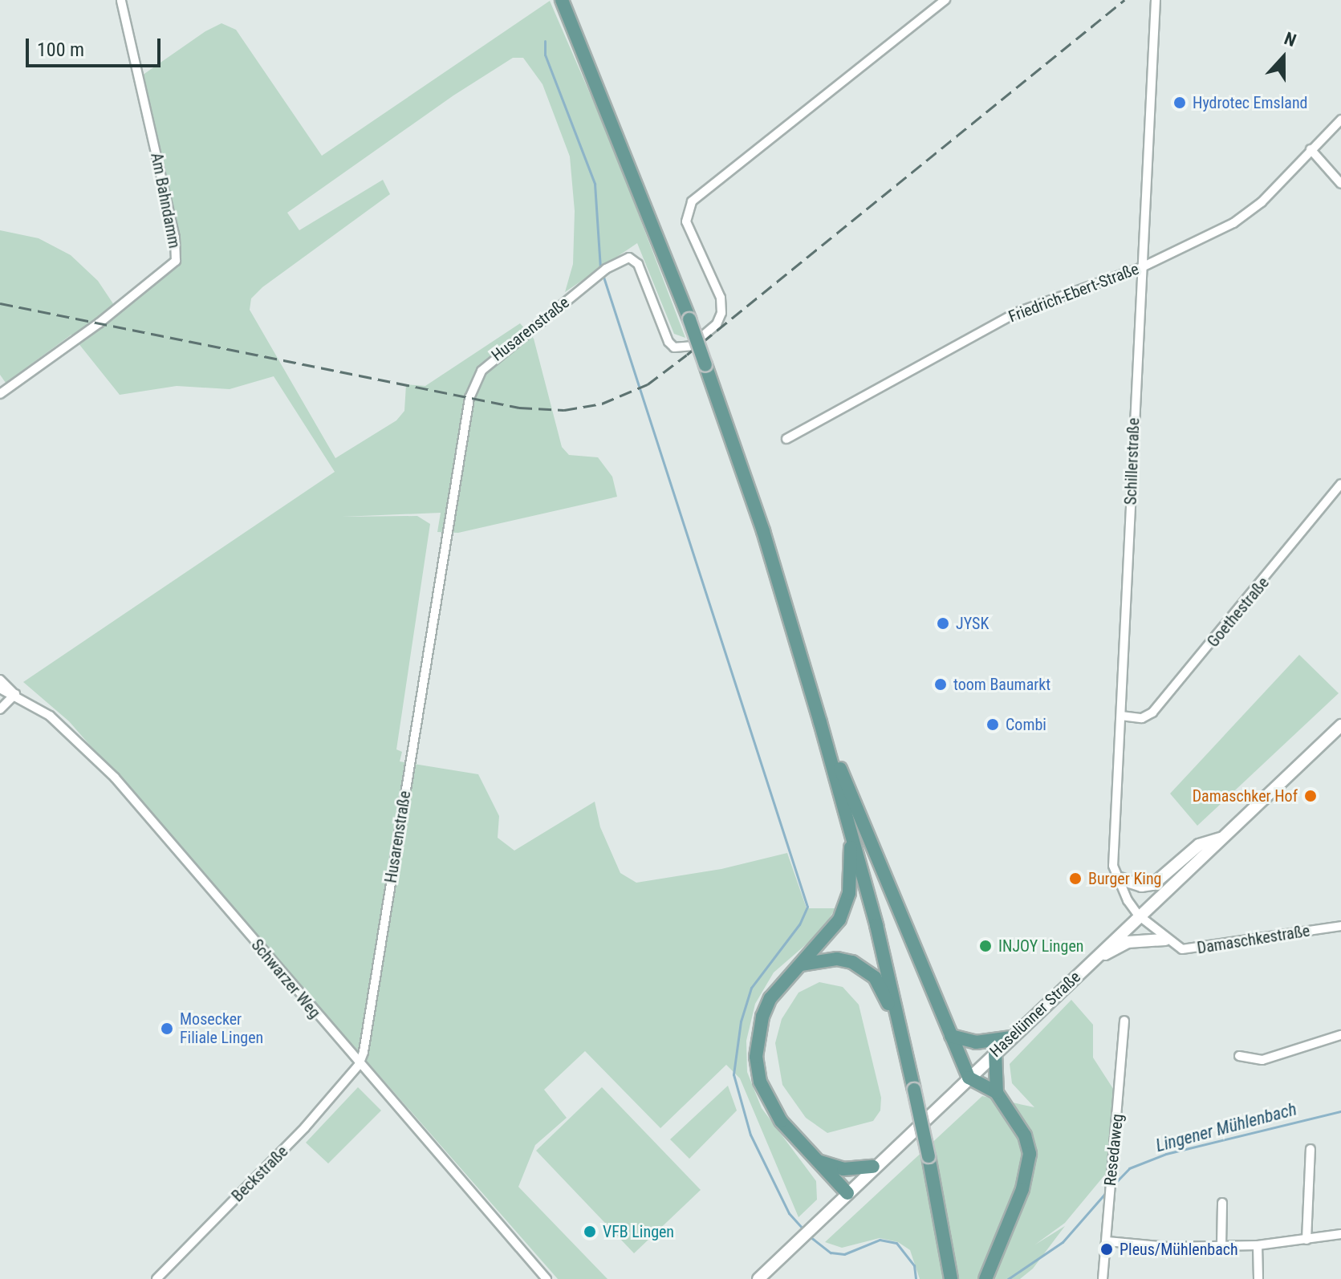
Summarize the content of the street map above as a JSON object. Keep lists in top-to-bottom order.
{
  "streets": {
    "street": [
      "Am Bahndamm",
      "Friedrich-Ebert-Straße",
      "Husarenstraße",
      "Schillerstraße",
      "Goethestraße",
      "Damaschkestraße",
      "Schwarzer Weg",
      "Haselünner Straße",
      "Resedaweg",
      "Beckstraße"
    ]
  },
  "crossings": [
    ["Friedrich-Ebert-Straße", "Schillerstraße"],
    ["Husarenstraße", "Schwarzer Weg"],
    ["Husarenstraße", "Beckstraße"],
    ["Schillerstraße", "Goethestraße"],
    ["Schillerstraße", "Damaschkestraße"],
    ["Schillerstraße", "Haselünner Straße"],
    ["Damaschkestraße", "Haselünner Straße"],
    ["Schwarzer Weg", "Beckstraße"]
  ],
  "water": ["Lingener Mühlenbach"],
  "places": [
    "Hydrotec Emsland",
    "JYSK",
    "toom Baumarkt",
    "Combi",
    "Damaschker Hof",
    "Burger King",
    "INJOY Lingen",
    "Mosecker Filiale Lingen",
    "VFB Lingen",
    "Pleus/Mühlenbach"
  ],
  "scale_bar": "100 m",
  "north": "top"
}
